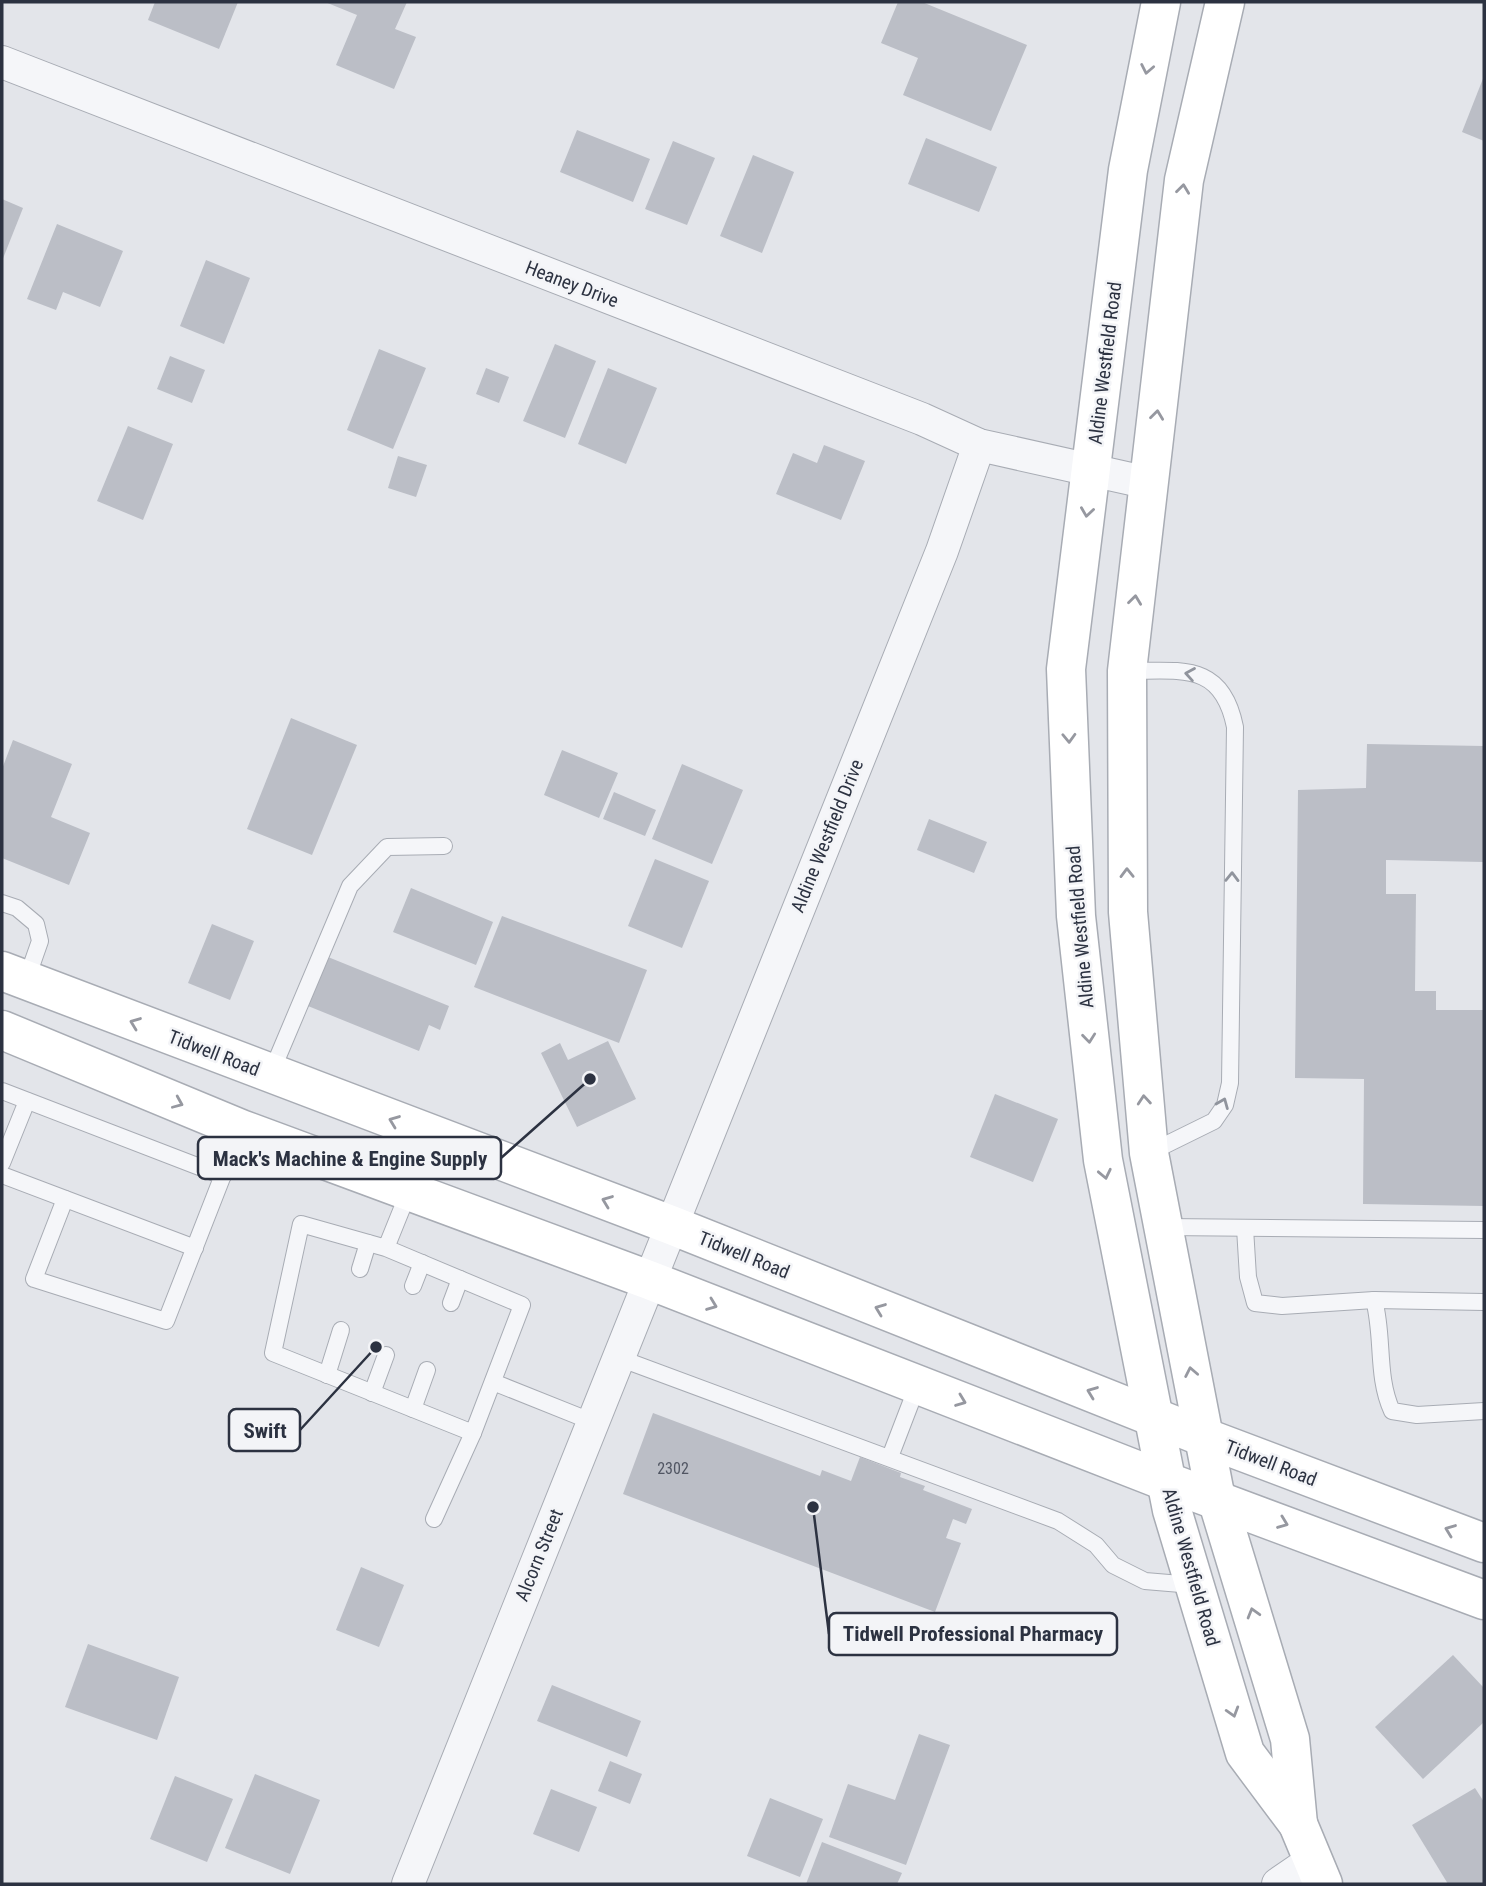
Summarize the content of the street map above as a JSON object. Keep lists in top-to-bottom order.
{
  "streets": {
    "main road": ["Aldine Westfield Road", "Tidwell Road"],
    "street": ["Heaney Drive", "Aldine Westfield Drive", "Alcorn Street"]
  },
  "crossings": [
    ["Heaney Drive", "Aldine Westfield Road"],
    ["Heaney Drive", "Aldine Westfield Drive"],
    ["Aldine Westfield Road", "Tidwell Road"],
    ["Aldine Westfield Drive", "Tidwell Road"],
    ["Aldine Westfield Drive", "Alcorn Street"],
    ["Tidwell Road", "Alcorn Street"]
  ],
  "places": ["Mack's Machine & Engine Supply", "Swift", "Tidwell Professional Pharmacy"],
  "house_numbers": ["2302"]
}
